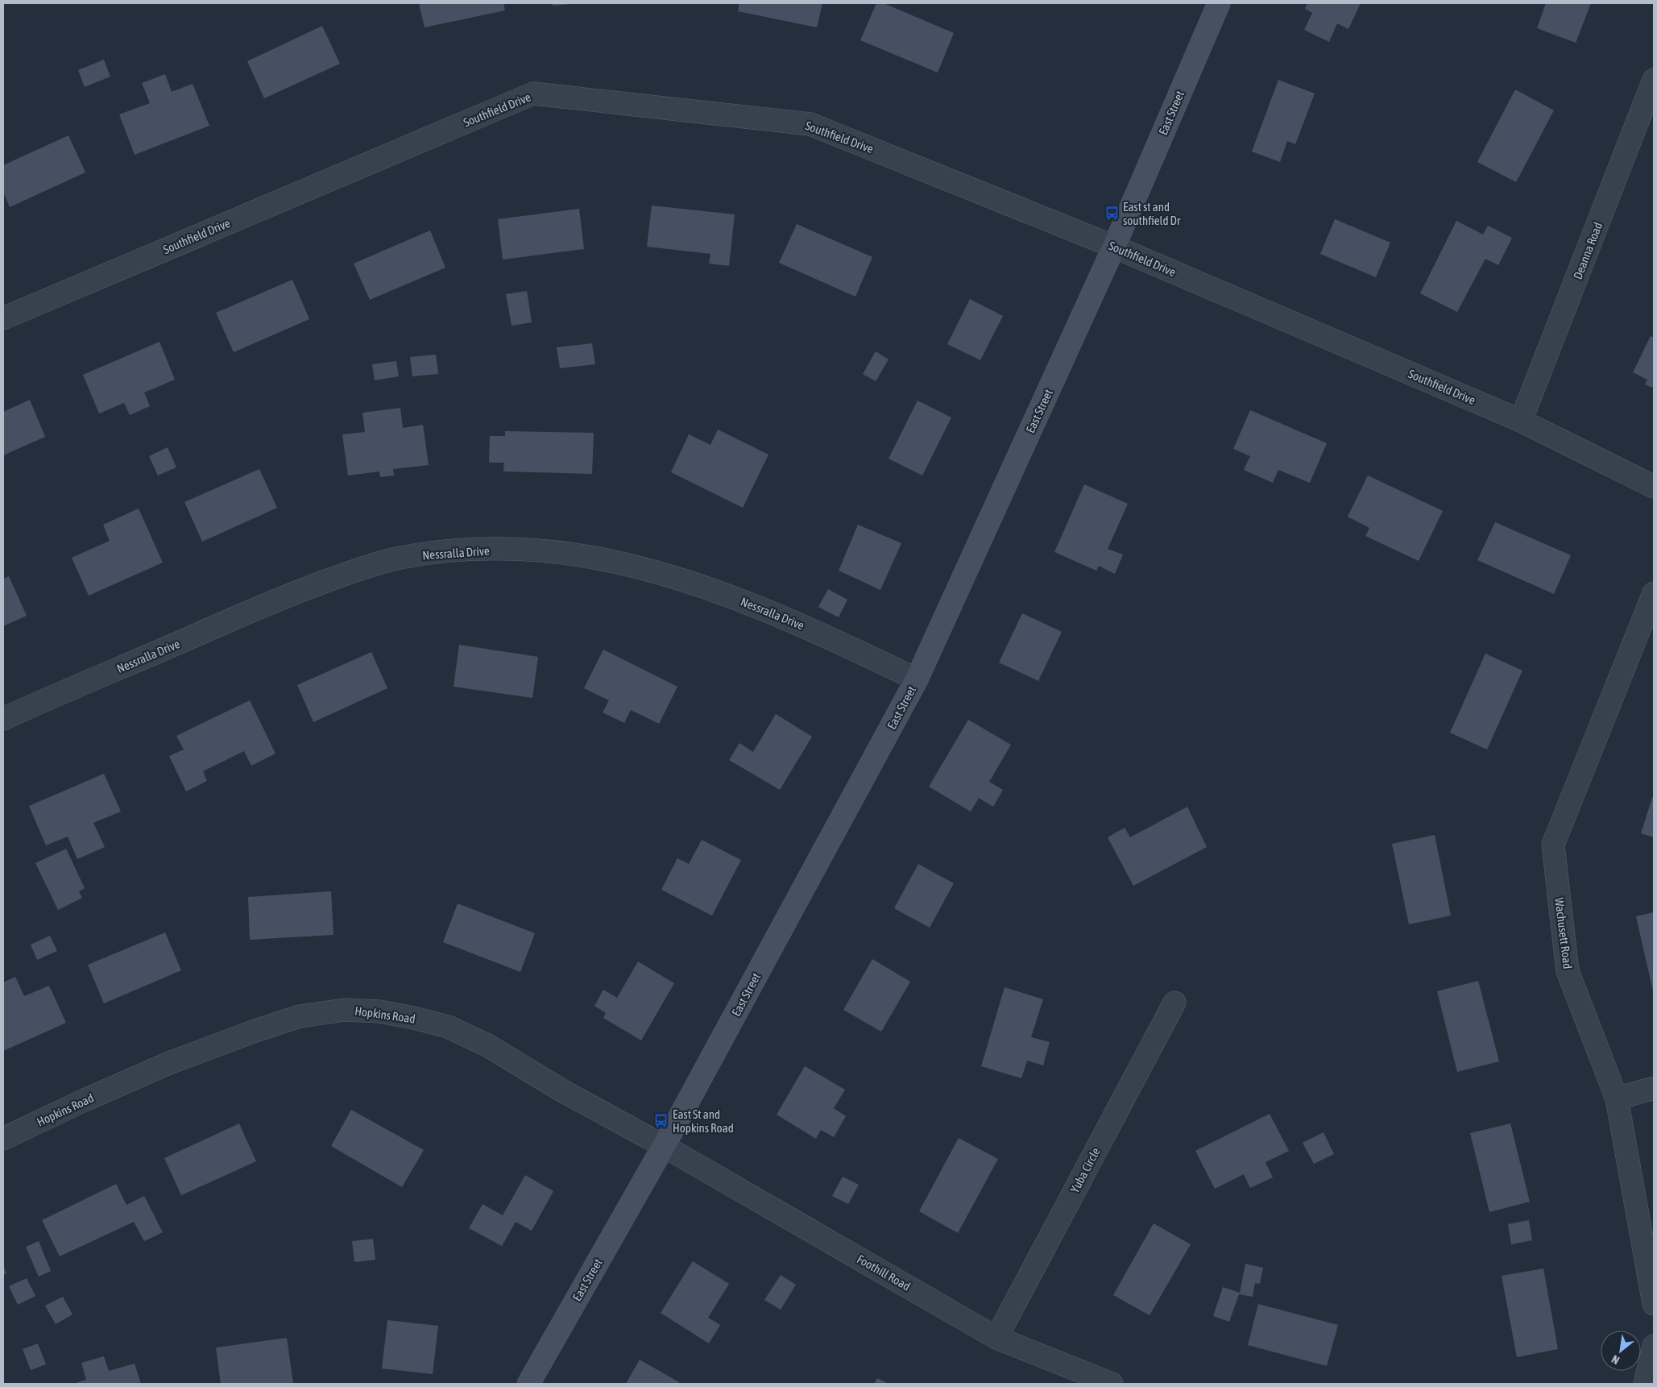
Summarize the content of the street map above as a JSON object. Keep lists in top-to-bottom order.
{
  "streets": {
    "street": [
      "Southfield Drive",
      "East Street",
      "Deanna Road",
      "Nessralla Drive",
      "Wachusett Road",
      "Hopkins Road",
      "Yuba Circle",
      "Foothill Road"
    ]
  },
  "crossings": [
    ["Southfield Drive", "East Street"],
    ["Southfield Drive", "Deanna Road"],
    ["East Street", "Nessralla Drive"],
    ["East Street", "Hopkins Road"],
    ["East Street", "Foothill Road"],
    ["Hopkins Road", "Foothill Road"],
    ["Yuba Circle", "Foothill Road"]
  ],
  "places": {
    "bus stop": ["East st and southfield Dr", "East St and Hopkins Road"]
  },
  "north": "bottom left"
}
